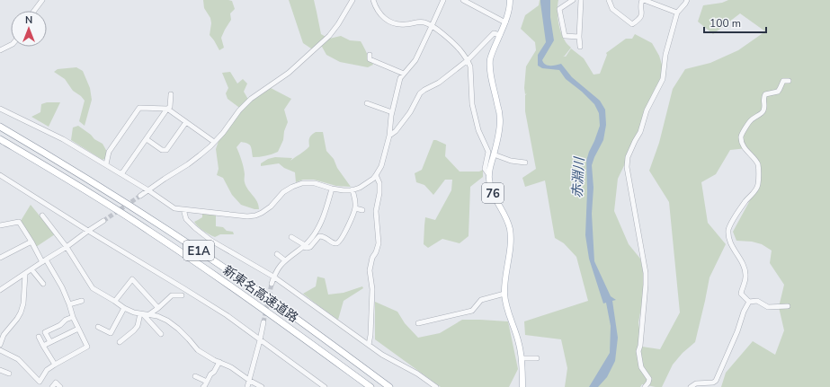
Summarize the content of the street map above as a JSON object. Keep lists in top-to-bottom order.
{
  "streets": {
    "highway": ["E1A", "新東名高速道路"],
    "main road": ["76"]
  },
  "water": ["赤淵川"],
  "scale_bar": "100 m",
  "north": "top"
}
